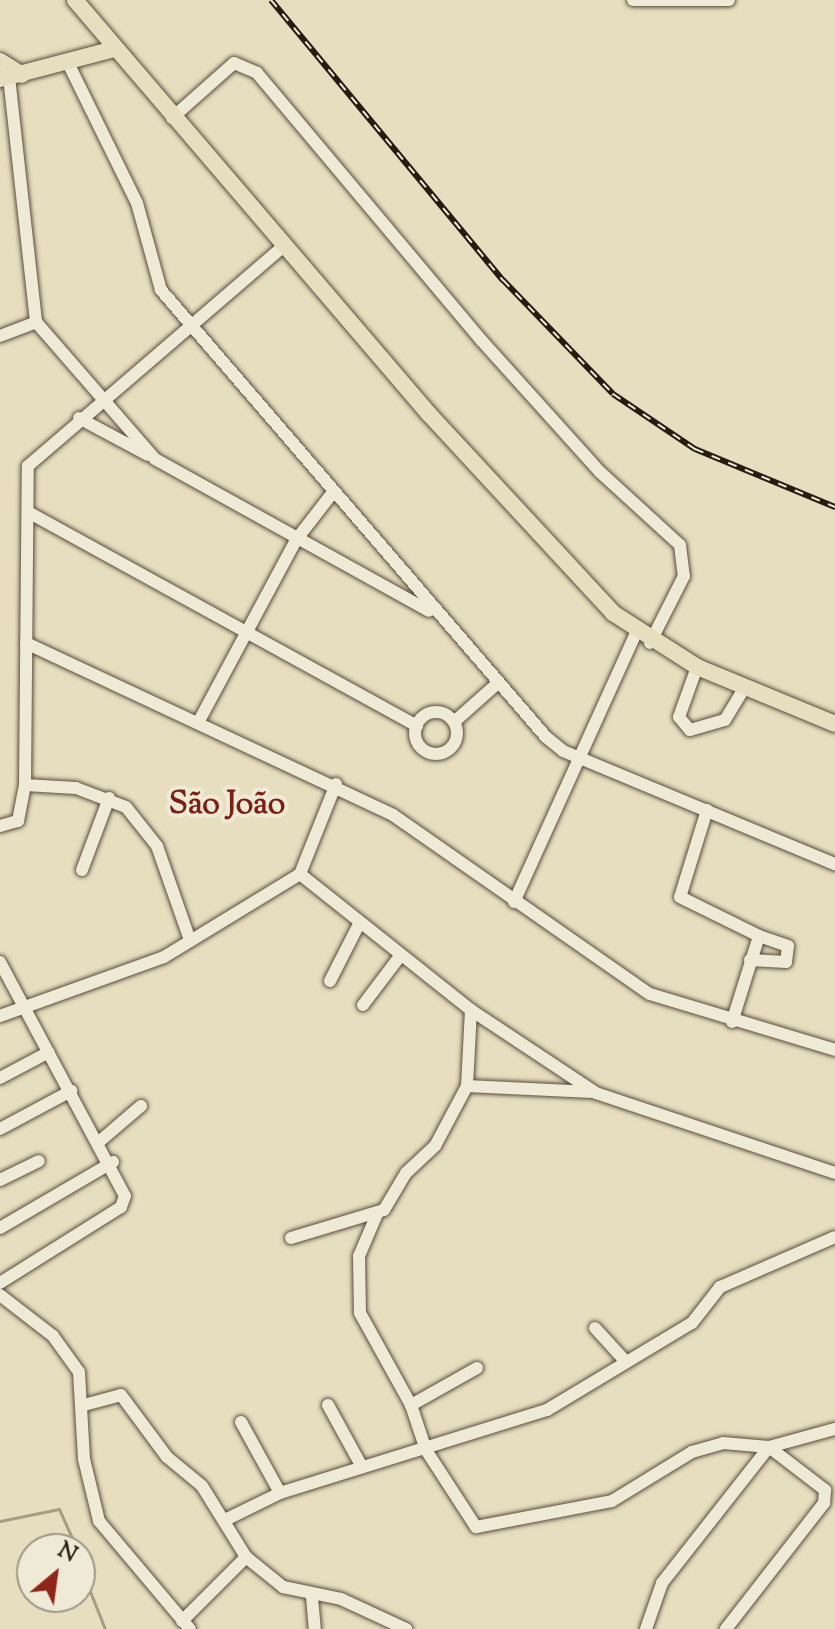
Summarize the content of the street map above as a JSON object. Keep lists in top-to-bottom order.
{
  "districts": ["São João"],
  "north": "top right"
}
